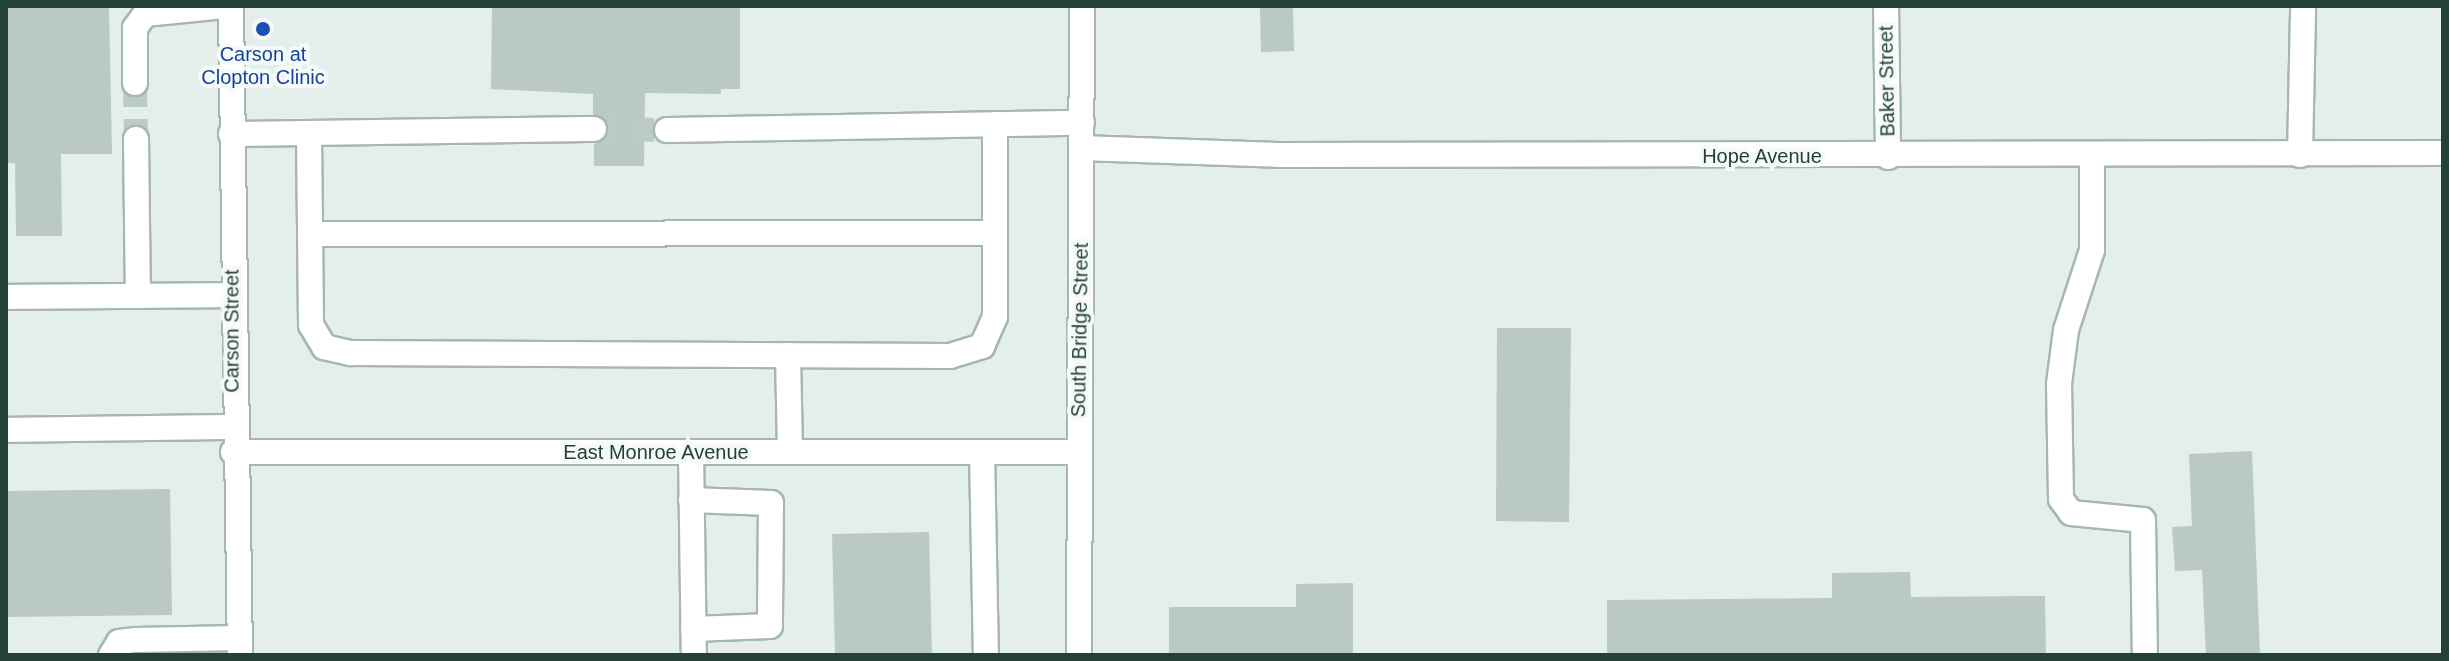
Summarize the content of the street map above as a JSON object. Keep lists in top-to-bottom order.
{
  "streets": {
    "street": [
      "Baker Street",
      "Hope Avenue",
      "South Bridge Street",
      "Carson Street",
      "East Monroe Avenue"
    ]
  },
  "crossings": [
    ["Baker Street", "Hope Avenue"],
    ["Hope Avenue", "South Bridge Street"],
    ["South Bridge Street", "East Monroe Avenue"],
    ["Carson Street", "East Monroe Avenue"]
  ],
  "places": ["Carson at Clopton Clinic"]
}
